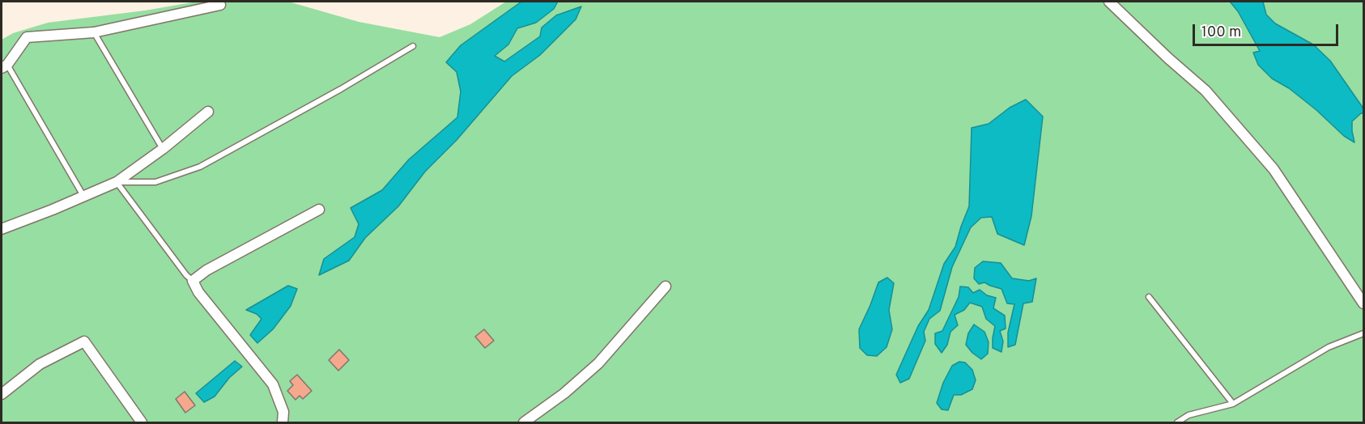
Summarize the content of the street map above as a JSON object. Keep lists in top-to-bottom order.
{
  "scale_bar": "100 m"
}
